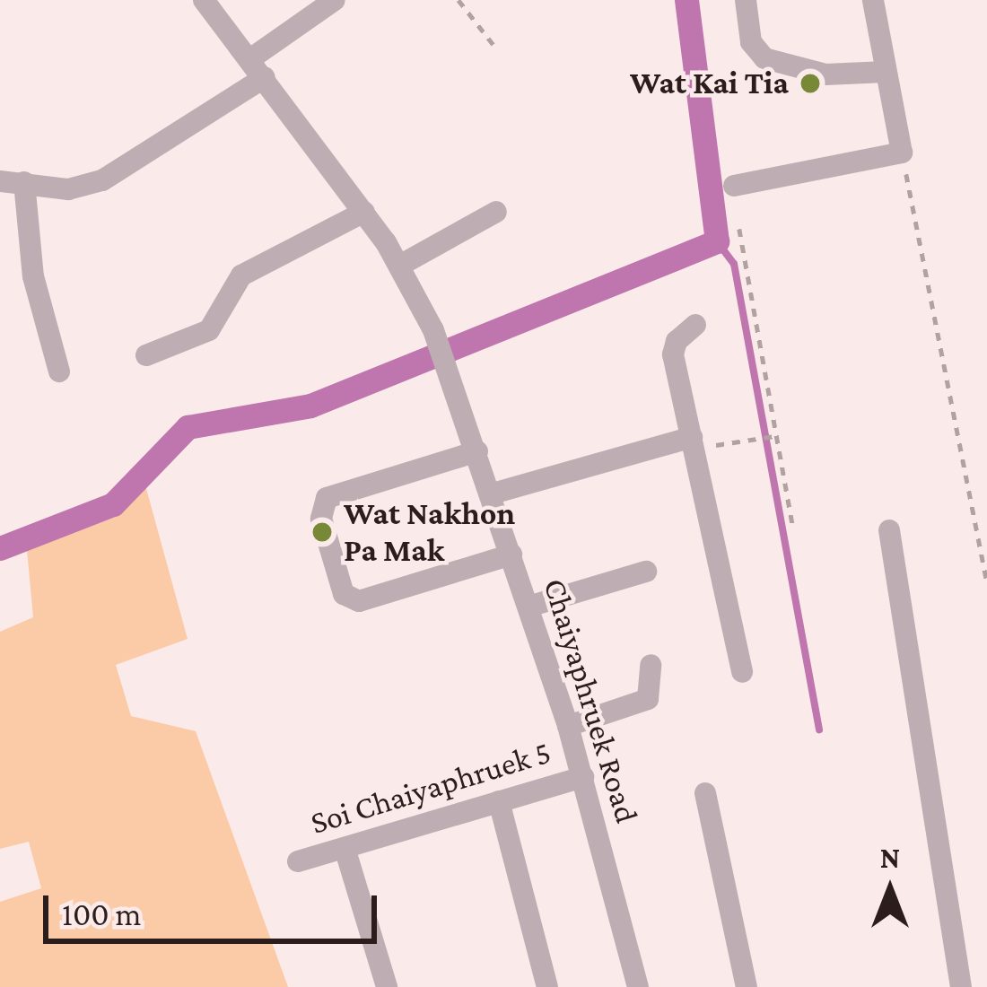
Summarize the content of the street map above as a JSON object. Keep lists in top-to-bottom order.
{
  "streets": {
    "street": ["Chaiyaphruek Road", "Soi Chaiyaphruek 5"]
  },
  "crossings": [
    ["Chaiyaphruek Road", "Soi Chaiyaphruek 5"]
  ],
  "places": ["Wat Kai Tia", "Wat Nakhon Pa Mak"],
  "scale_bar": "100 m",
  "north": "top"
}
